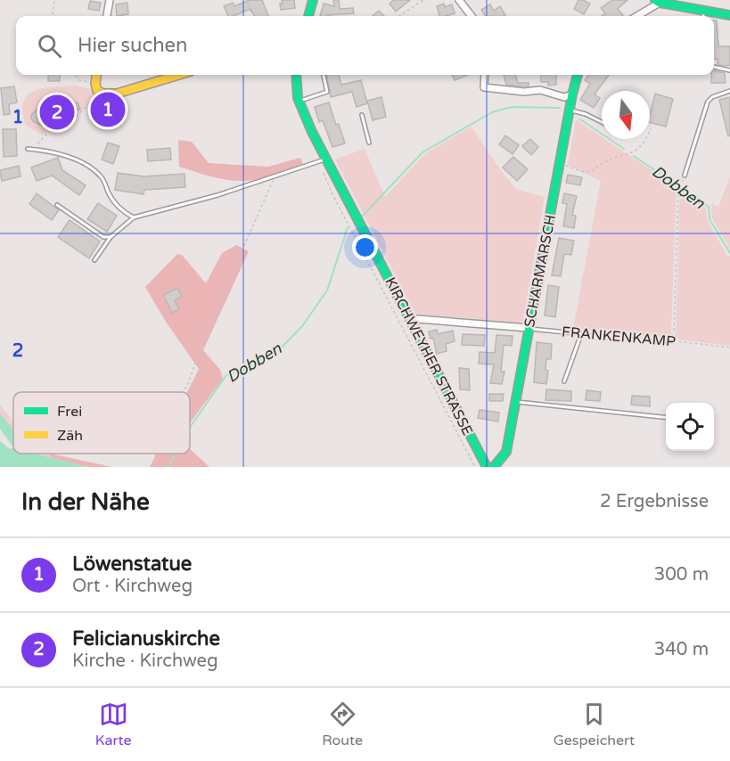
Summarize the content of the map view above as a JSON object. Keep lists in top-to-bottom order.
{
  "streets": {
    "street": ["SCHARMARSCH", "FRANKENKAMP", "KIRCHWEYHER STRASSE"]
  },
  "crossings": [
    ["SCHARMARSCH", "FRANKENKAMP"],
    ["FRANKENKAMP", "KIRCHWEYHER STRASSE"]
  ],
  "water": ["Dobben"],
  "legend": ["Frei", "Zäh"],
  "north": "bottom",
  "page": {
    "search": "Hier suchen",
    "pins": ["1", "2"],
    "heading": ["In der Nähe", "2 Ergebnisse"],
    "list": [
      {
        "mark": "1",
        "name": "Löwenstatue",
        "note": "Ort · Kirchweg",
        "value": "300 m"
      },
      {
        "mark": "2",
        "name": "Felicianuskirche",
        "note": "Kirche · Kirchweg",
        "value": "340 m"
      }
    ],
    "nav": ["Karte", "Route", "Gespeichert"]
  },
  "grid": {
    "rows": ["1", "2"]
  }
}
